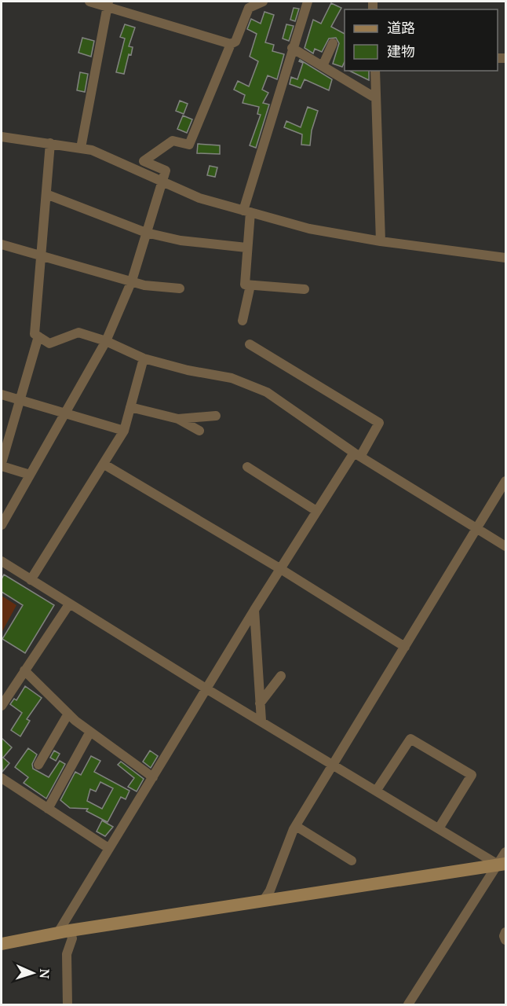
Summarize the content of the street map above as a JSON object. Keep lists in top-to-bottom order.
{
  "legend": ["道路", "建物"],
  "north": "right"
}
